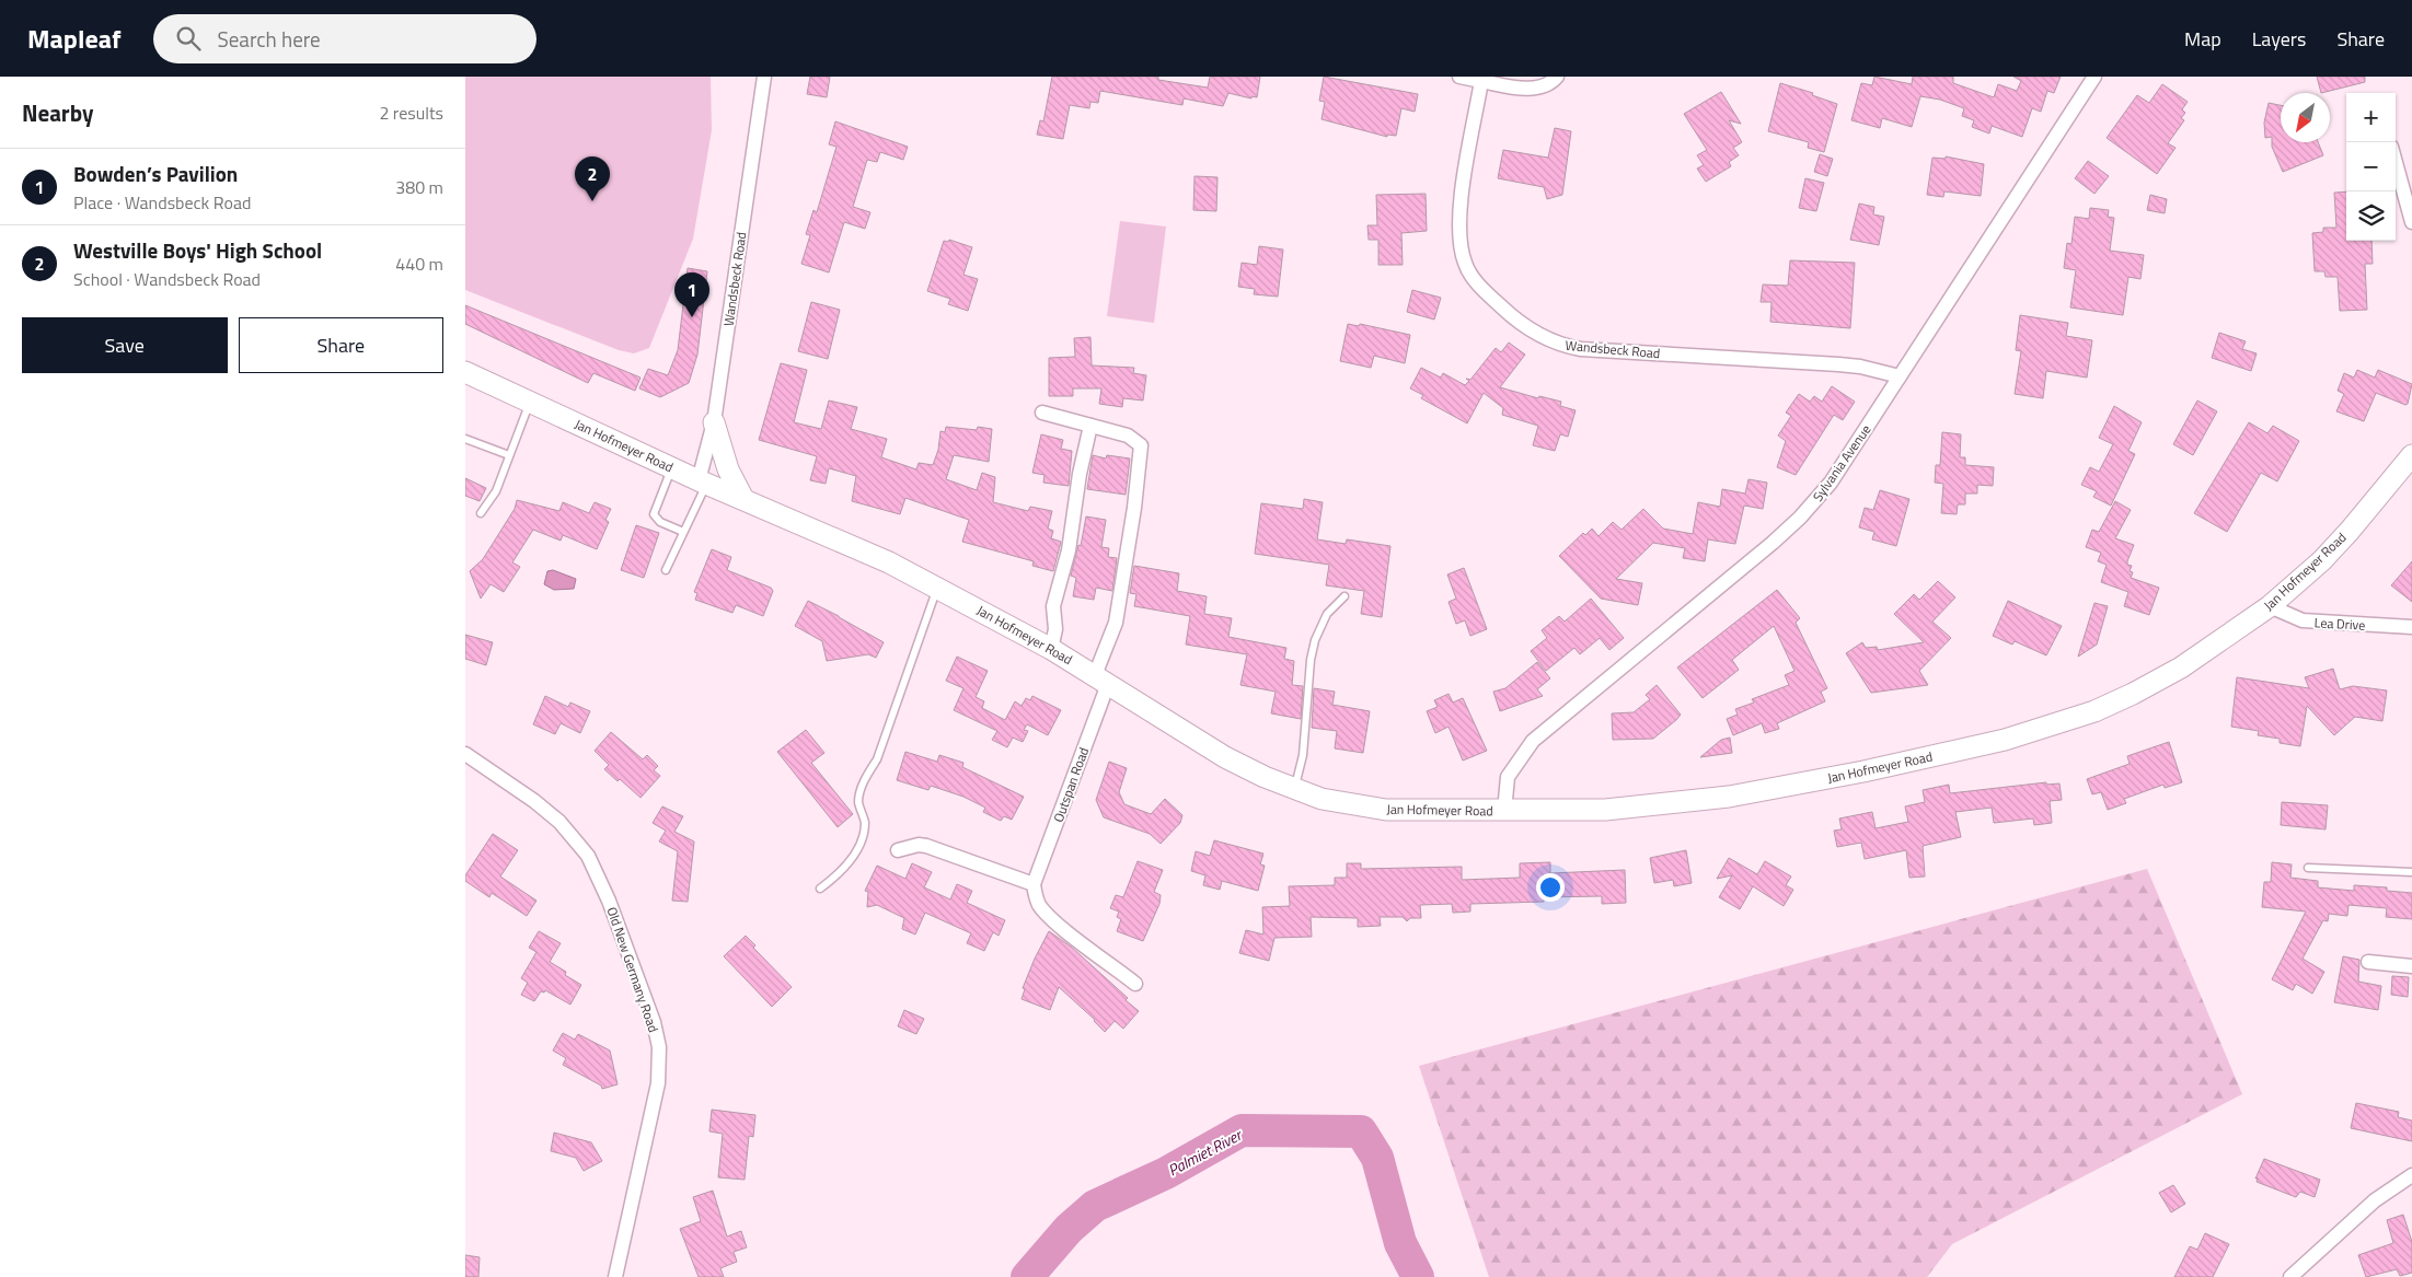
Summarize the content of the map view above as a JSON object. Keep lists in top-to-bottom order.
{
  "streets": {
    "street": [
      "Wandsbeck Road",
      "Jan Hofmeyer Road",
      "Sylvania Avenue",
      "Lea Drive",
      "Outspan Road",
      "Old New Germany Road"
    ]
  },
  "crossings": [
    ["Wandsbeck Road", "Jan Hofmeyer Road"],
    ["Wandsbeck Road", "Sylvania Avenue"],
    ["Jan Hofmeyer Road", "Sylvania Avenue"],
    ["Jan Hofmeyer Road", "Lea Drive"],
    ["Jan Hofmeyer Road", "Outspan Road"]
  ],
  "water": ["Palmiet River"],
  "north": "bottom left",
  "page": {
    "header": "Mapleaf",
    "search": "Search here",
    "nav": ["Map", "Layers", "Share"],
    "heading": ["Nearby", "2 results"],
    "map_buttons": ["+", "−"],
    "list": [
      {
        "mark": "1",
        "name": "Bowden’s Pavilion",
        "note": "Place · Wandsbeck Road",
        "value": "380 m"
      },
      {
        "mark": "2",
        "name": "Westville Boys' High School",
        "note": "School · Wandsbeck Road",
        "value": "440 m"
      }
    ],
    "pins": ["2", "1"],
    "buttons": ["Save", "Share"]
  }
}
